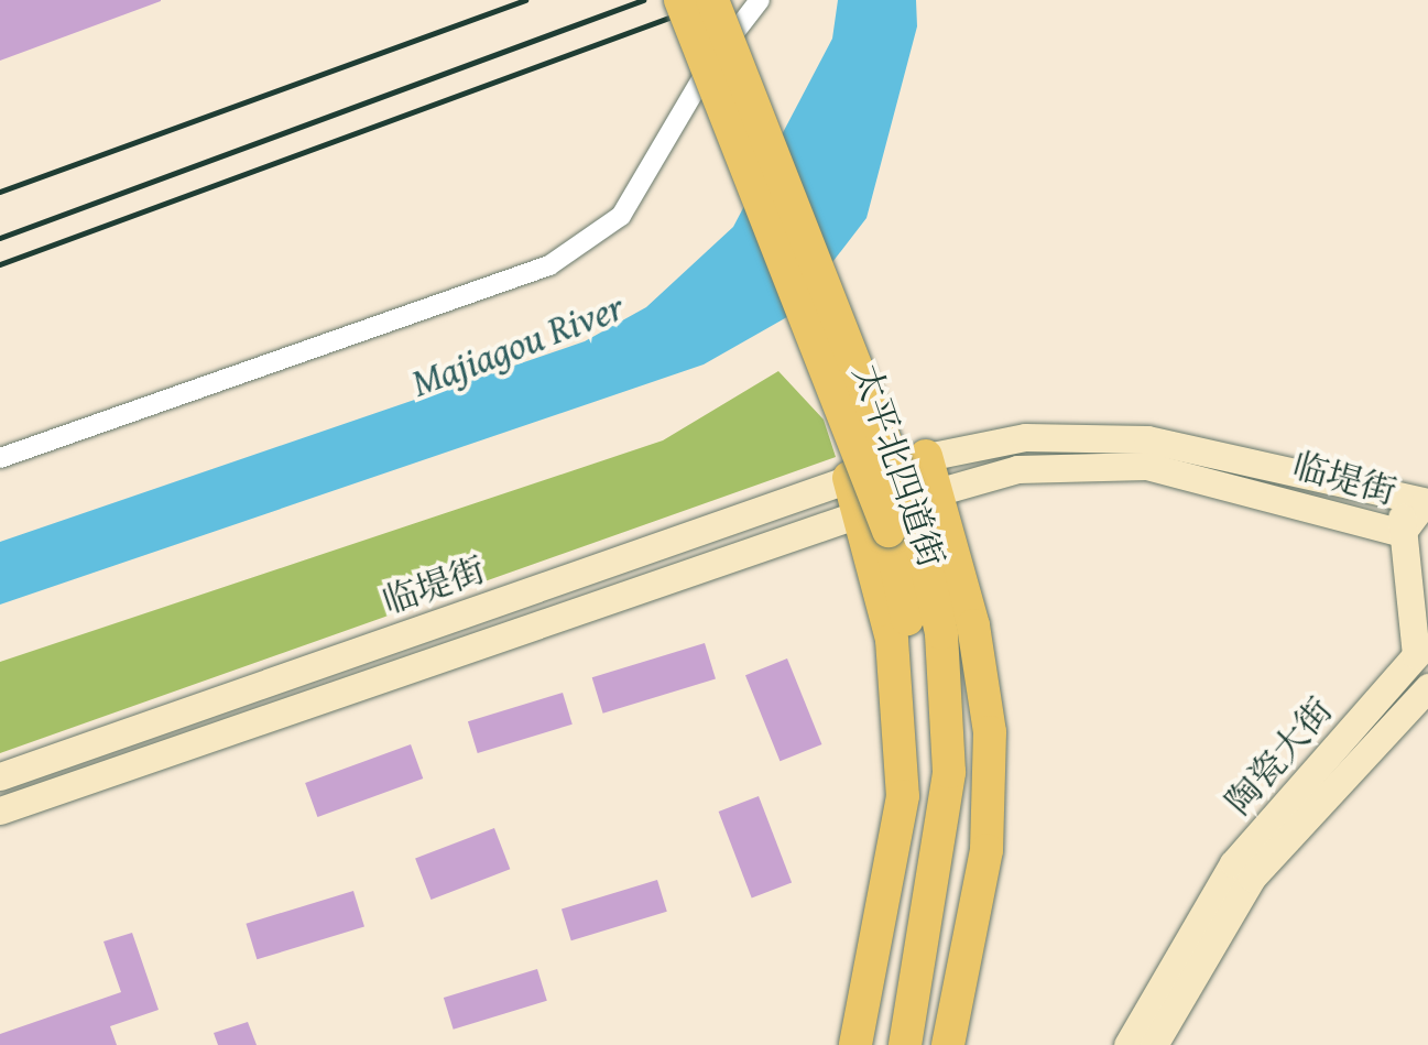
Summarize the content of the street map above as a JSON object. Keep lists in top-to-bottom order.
{
  "streets": {
    "main road": ["太平北四道街"],
    "street": ["临堤街", "陶瓷大街"]
  },
  "crossings": [
    ["太平北四道街", "临堤街"],
    ["临堤街", "陶瓷大街"]
  ],
  "water": ["Majiagou River"]
}
